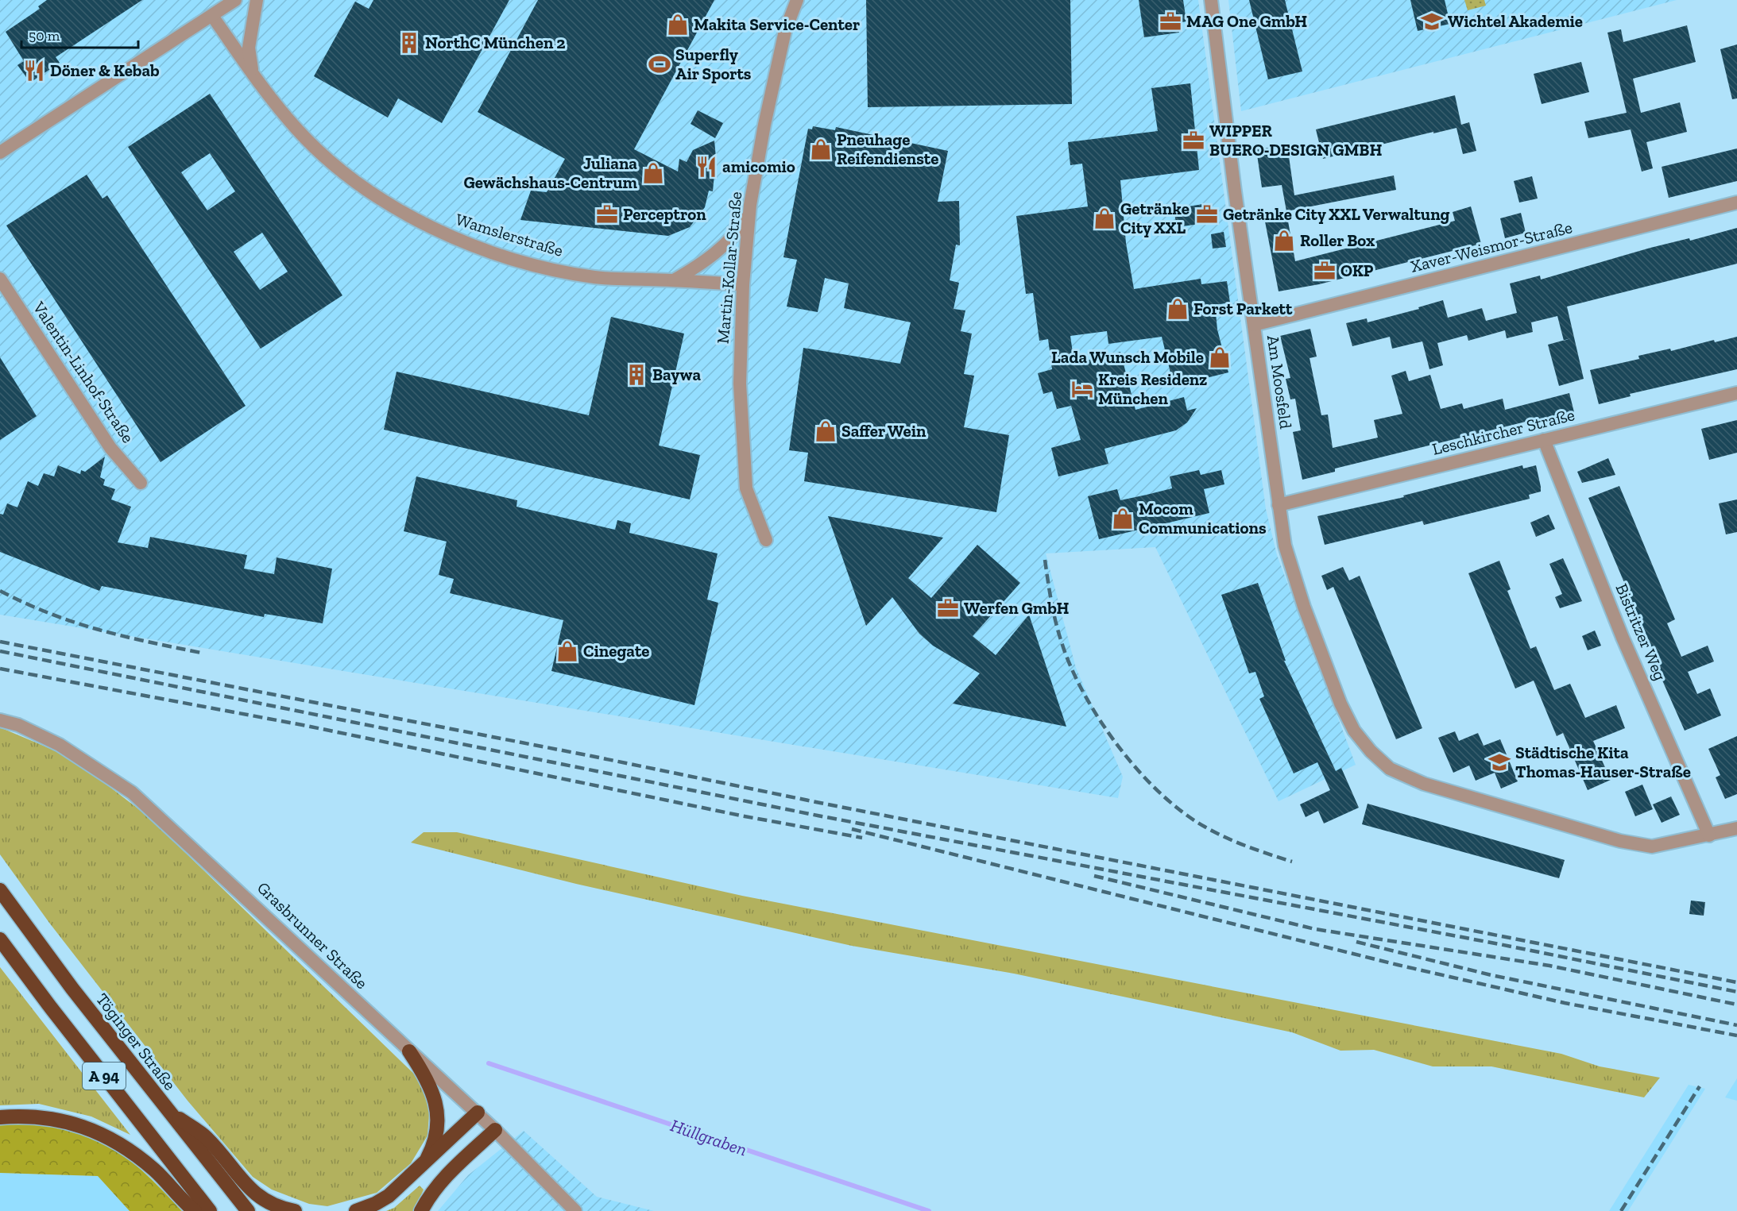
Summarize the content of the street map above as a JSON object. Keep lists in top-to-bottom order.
{
  "streets": {
    "highway": ["Töginger Straße", "A 94"],
    "street": [
      "Wamslerstraße",
      "Xaver-Weismor-Straße",
      "Martin-Kollar-Straße",
      "Valentin-Linhof-Straße",
      "Am Moosfeld",
      "Leschkircher Straße",
      "Bistritzer Weg",
      "Grasbrunner Straße"
    ]
  },
  "crossings": [
    ["Wamslerstraße", "Martin-Kollar-Straße"],
    ["Xaver-Weismor-Straße", "Am Moosfeld"],
    ["Am Moosfeld", "Leschkircher Straße"],
    ["Am Moosfeld", "Bistritzer Weg"],
    ["Leschkircher Straße", "Bistritzer Weg"]
  ],
  "water": ["Hüllgraben"],
  "places": {
    "office": [
      "MAG One GmbH",
      "WIPPER BUERO-DESIGN GMBH",
      "Perceptron",
      "Getränke City XXL Verwaltung",
      "OKP",
      "Werfen GmbH"
    ],
    "school or university": ["Wichtel Akademie", "Städtische Kita Thomas-Hauser-Straße"],
    "shop": [
      "Makita Service-Center",
      "Pneuhage Reifendienste",
      "Juliana Gewächshaus-Centrum",
      "Getränke City XXL",
      "Roller Box",
      "Forst Parkett",
      "Lada Wunsch Mobile",
      "Saffer Wein",
      "Mocom Communications",
      "Cinegate"
    ],
    "building": ["NorthC München 2", "Baywa"],
    "sports": ["Superfly Air Sports"],
    "restaurant": ["Döner & Kebab", "amicomio"],
    "hotel": ["Kreis Residenz München"]
  },
  "scale_bar": "50 m"
}
